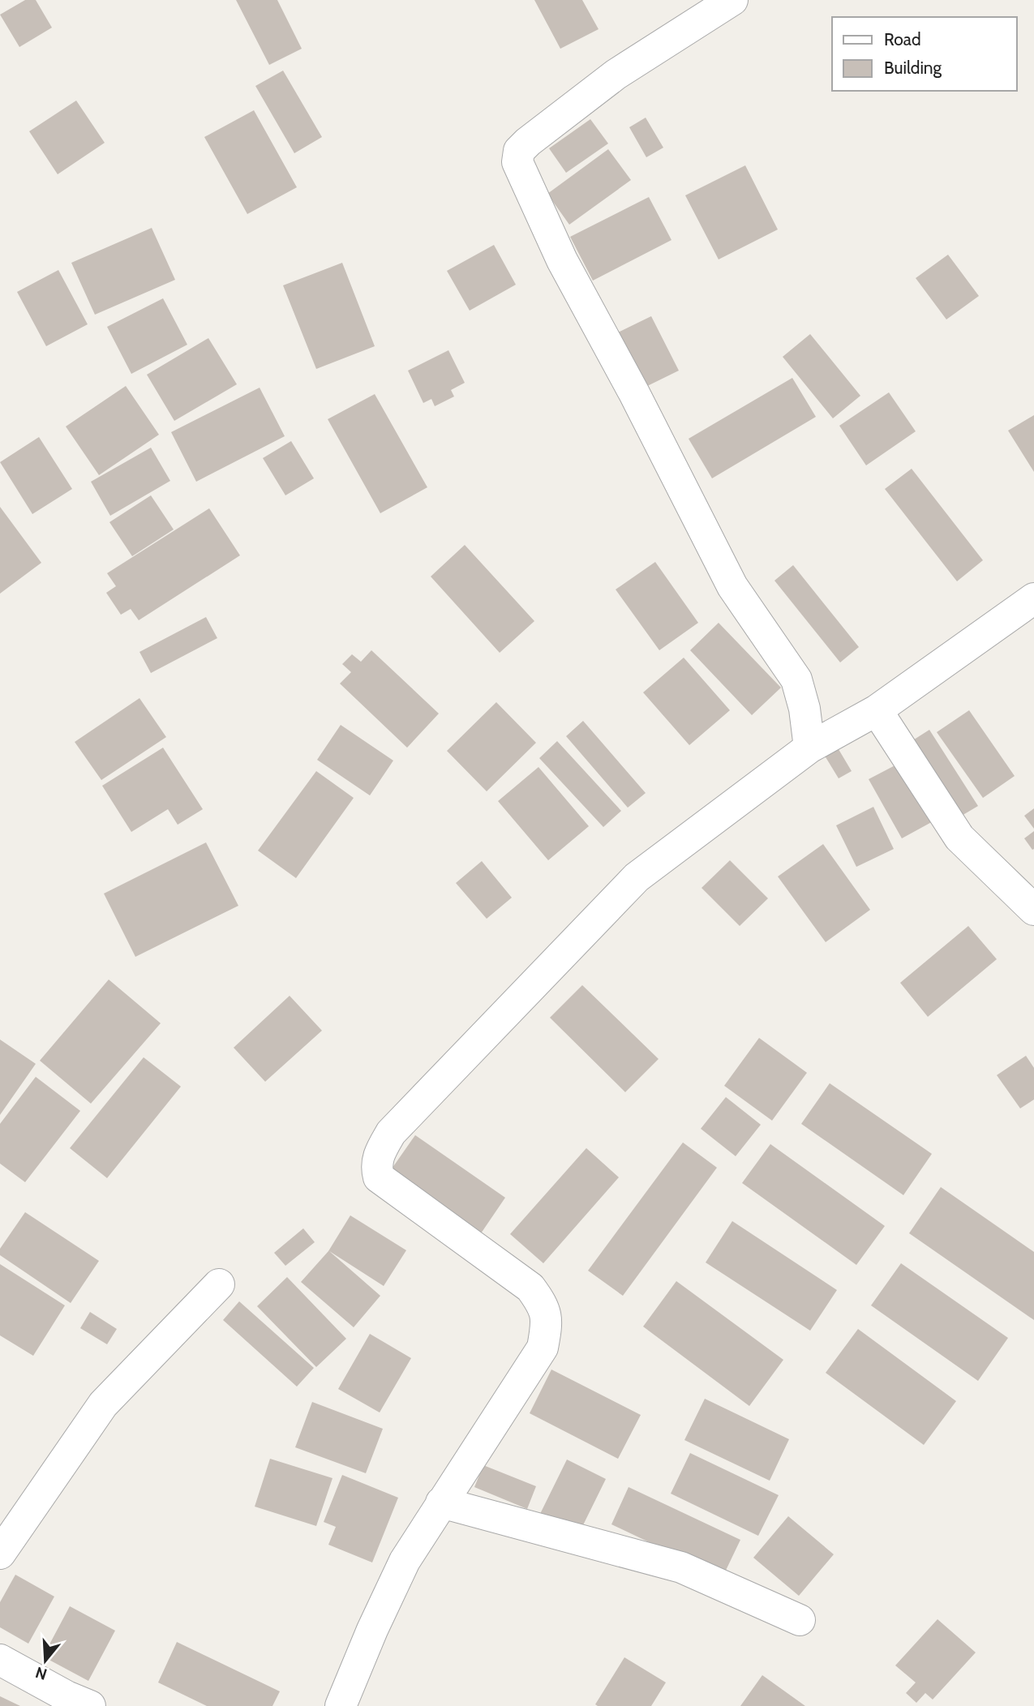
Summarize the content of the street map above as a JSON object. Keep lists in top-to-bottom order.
{
  "legend": ["Road", "Building"],
  "north": "bottom"
}
